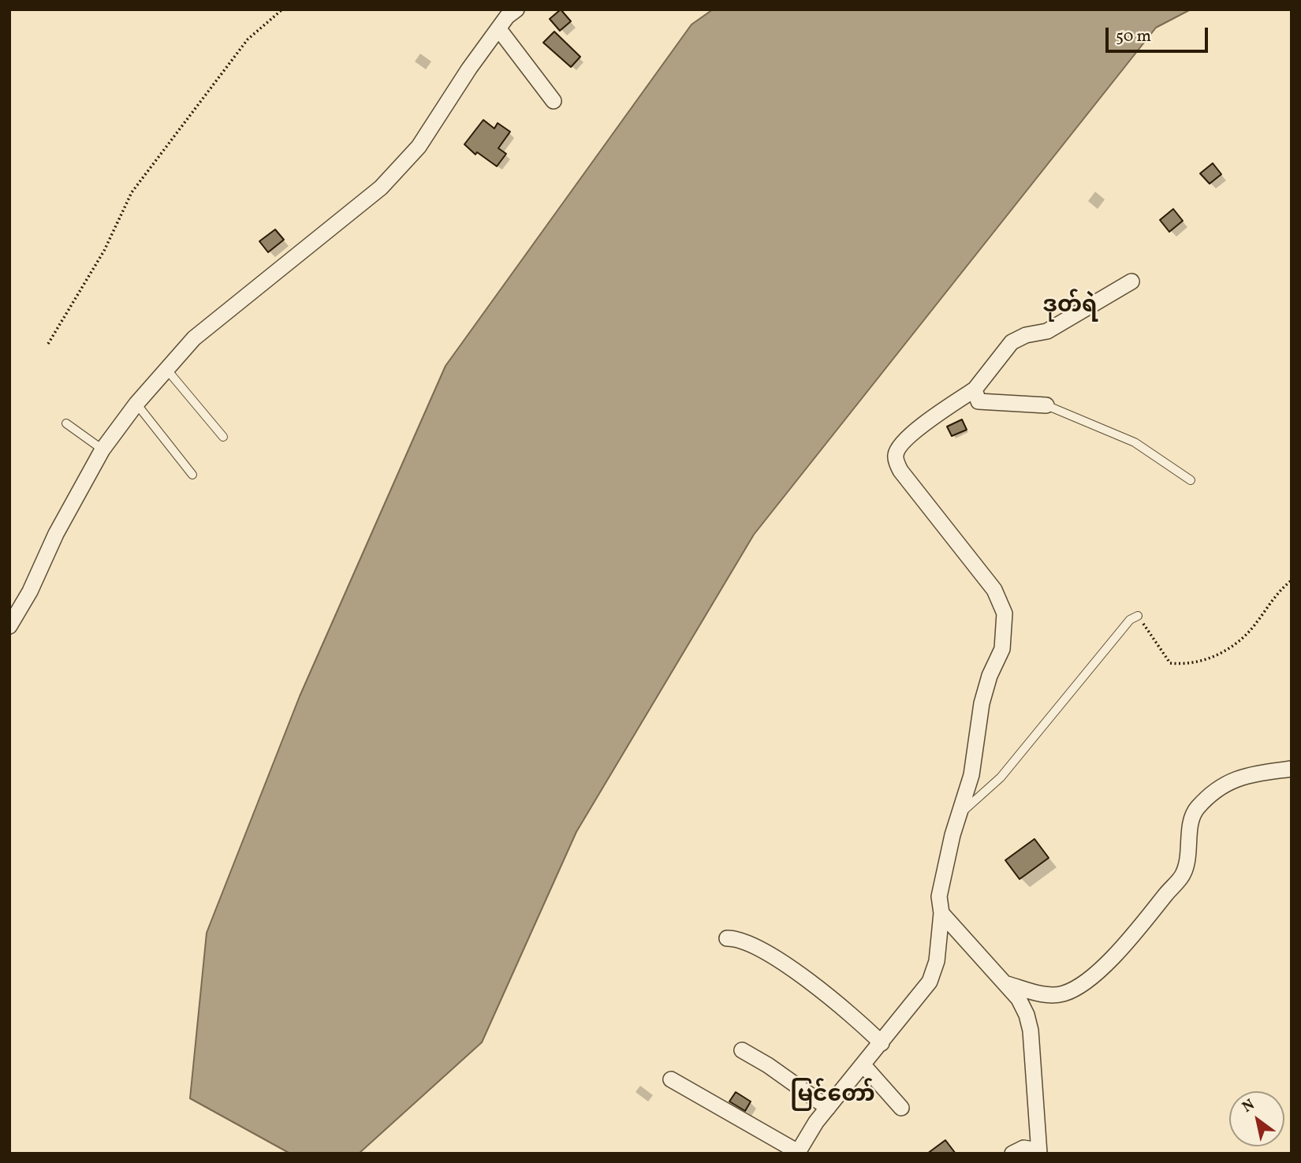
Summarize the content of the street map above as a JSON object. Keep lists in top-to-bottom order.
{
  "districts": ["ဒုတ်ရဲ", "မြင်တော်"],
  "scale_bar": "50 m",
  "north": "top left"
}
